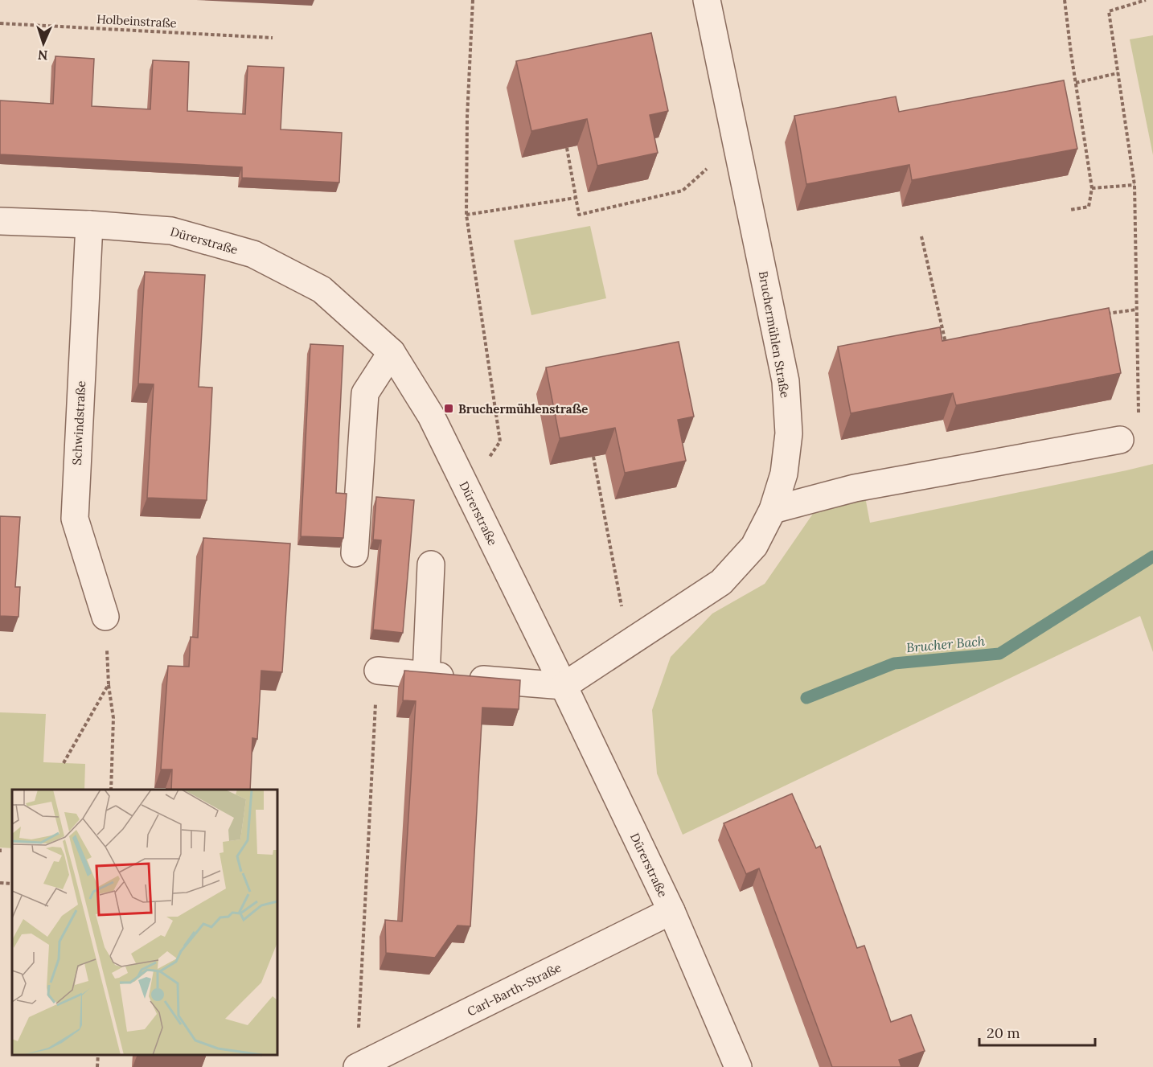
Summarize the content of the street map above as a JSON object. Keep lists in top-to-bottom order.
{
  "streets": {
    "street": [
      "Dürerstraße",
      "Bruchermühlen Straße",
      "Schwindstraße",
      "Carl-Barth-Straße"
    ],
    "path": ["Holbeinstraße"]
  },
  "crossings": [
    ["Dürerstraße", "Bruchermühlen Straße"],
    ["Dürerstraße", "Schwindstraße"],
    ["Dürerstraße", "Carl-Barth-Straße"]
  ],
  "water": ["Brucher Bach"],
  "places": {
    "transit": ["Bruchermühlenstraße"]
  },
  "scale_bar": "20 m",
  "north": "bottom"
}
